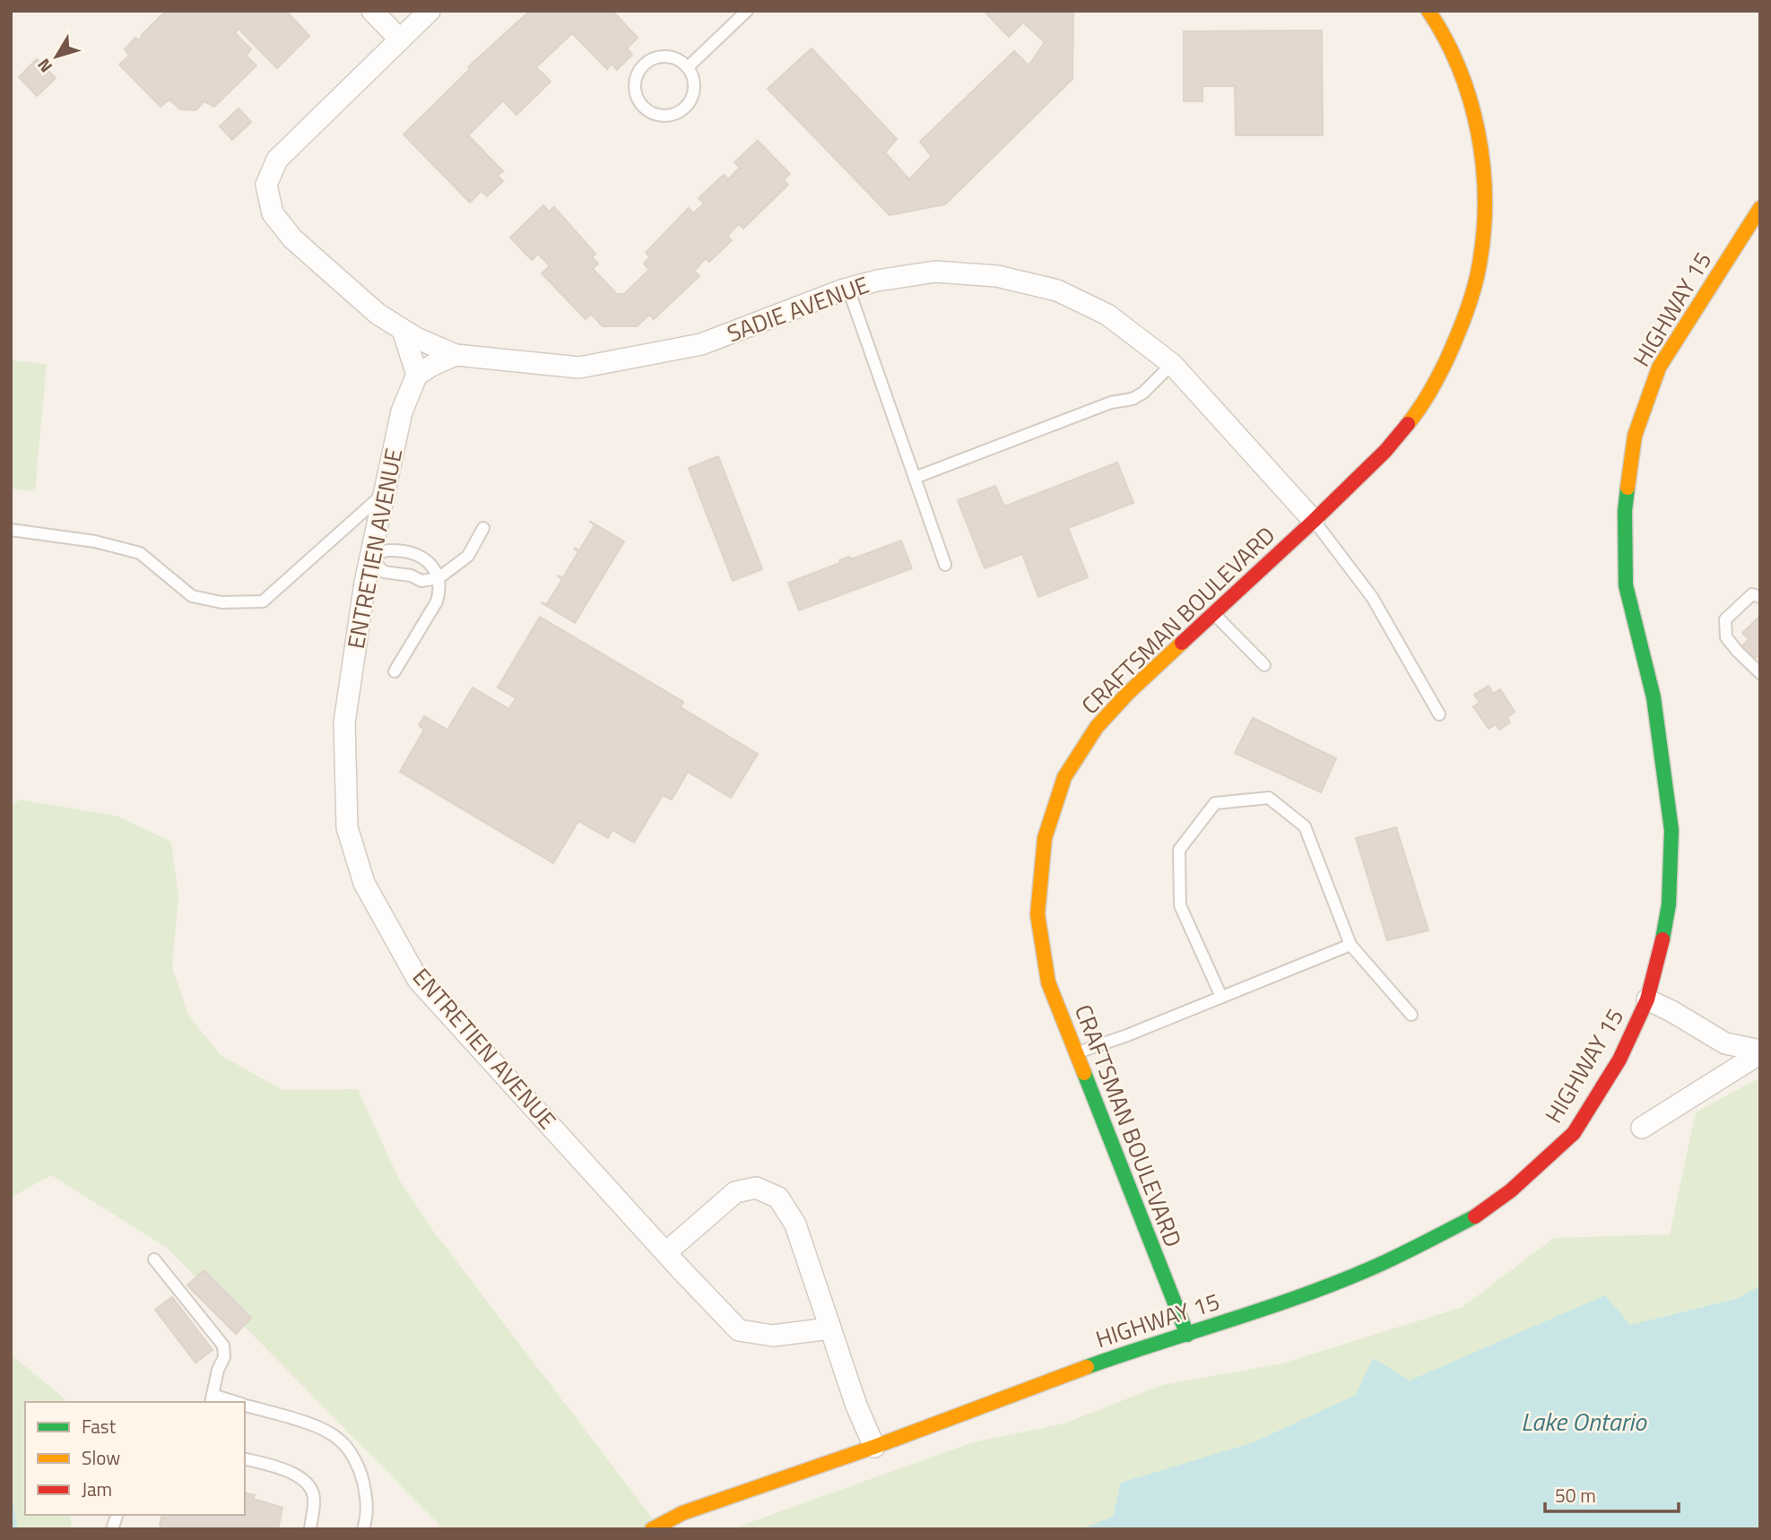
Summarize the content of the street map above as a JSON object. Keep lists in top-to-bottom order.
{
  "streets": {
    "main road": ["HIGHWAY 15", "CRAFTSMAN BOULEVARD"],
    "street": ["SADIE AVENUE", "ENTRETIEN AVENUE"]
  },
  "crossings": [
    ["SADIE AVENUE", "CRAFTSMAN BOULEVARD"],
    ["HIGHWAY 15", "CRAFTSMAN BOULEVARD"]
  ],
  "water": ["Lake Ontario"],
  "legend": ["Fast", "Slow", "Jam"],
  "scale_bar": "50 m",
  "north": "bottom left"
}
